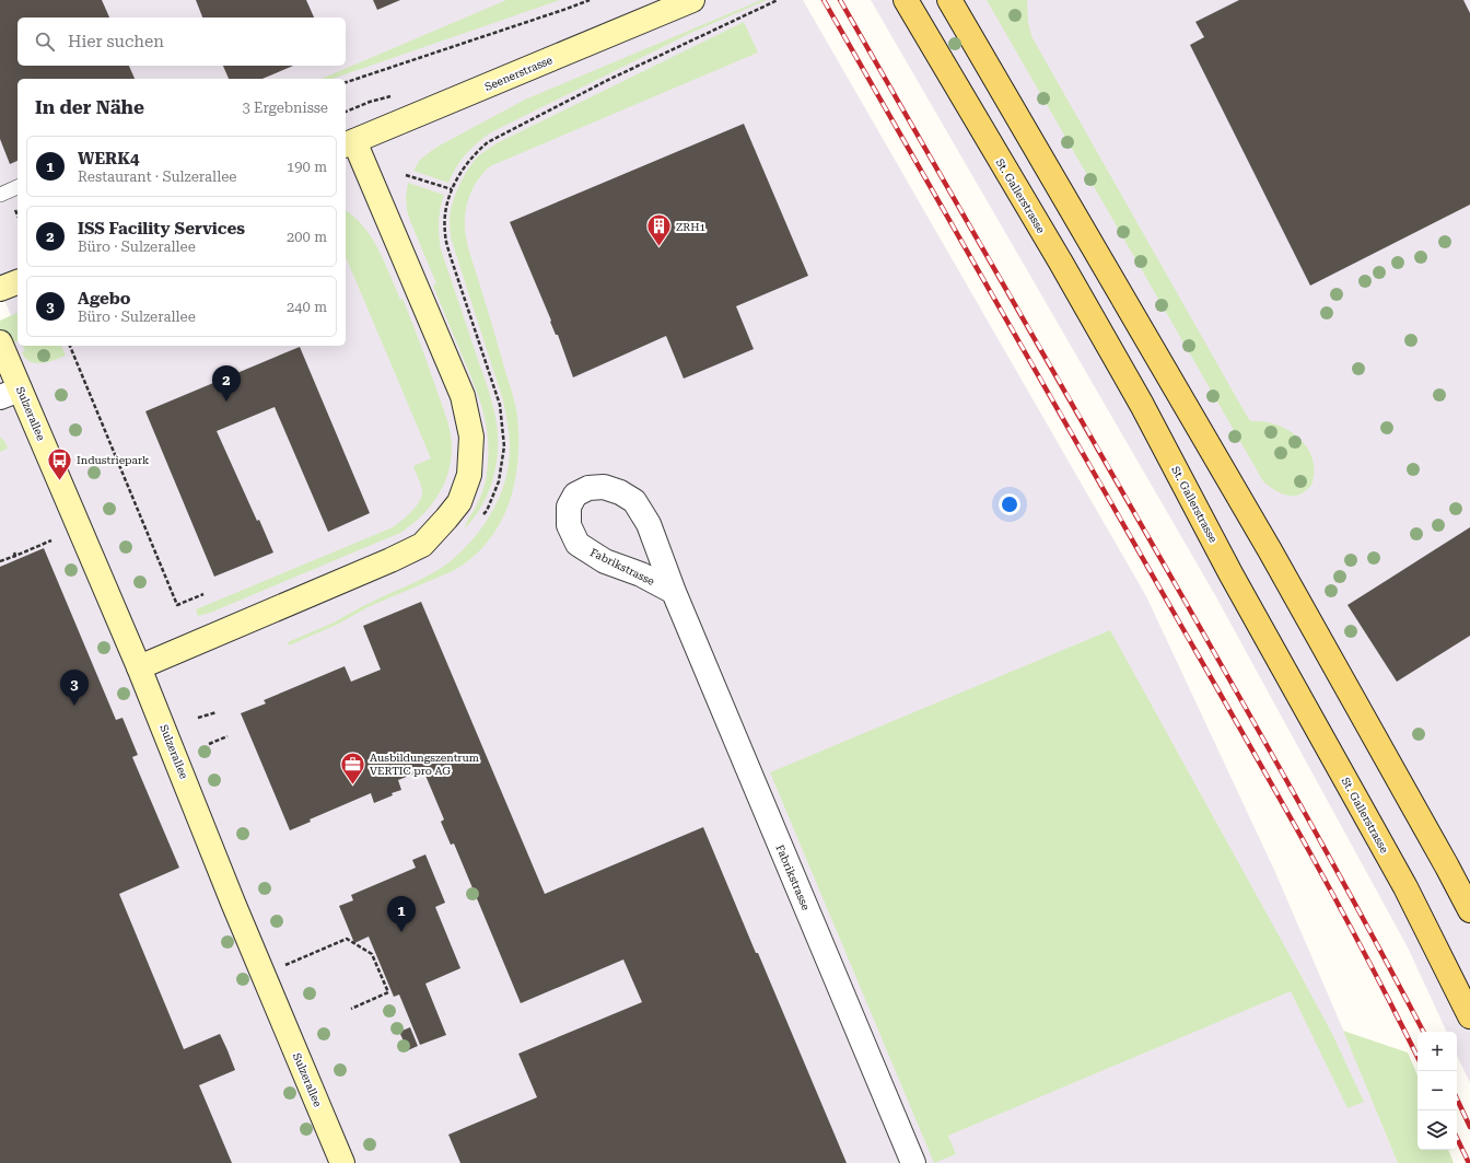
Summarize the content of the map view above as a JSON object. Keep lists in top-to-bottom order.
{
  "streets": {
    "main road": ["Seenerstrasse", "St. Gallerstrasse", "Sulzerallee"],
    "street": ["Fabrikstrasse"]
  },
  "places": {
    "building": ["ZRH1"],
    "bus stop": ["Industriepark"],
    "office": ["Ausbildungszentrum VERTIC pro AG"]
  },
  "page": {
    "search": "Hier suchen",
    "heading": ["In der Nähe", "3 Ergebnisse"],
    "list": [
      {
        "mark": "1",
        "name": "WERK4",
        "note": "Restaurant · Sulzerallee",
        "value": "190 m"
      },
      {
        "mark": "2",
        "name": "ISS Facility Services",
        "note": "Büro · Sulzerallee",
        "value": "200 m"
      },
      {
        "mark": "3",
        "name": "Agebo",
        "note": "Büro · Sulzerallee",
        "value": "240 m"
      }
    ],
    "pins": ["2", "3", "1"],
    "map_buttons": ["+", "−"]
  }
}
